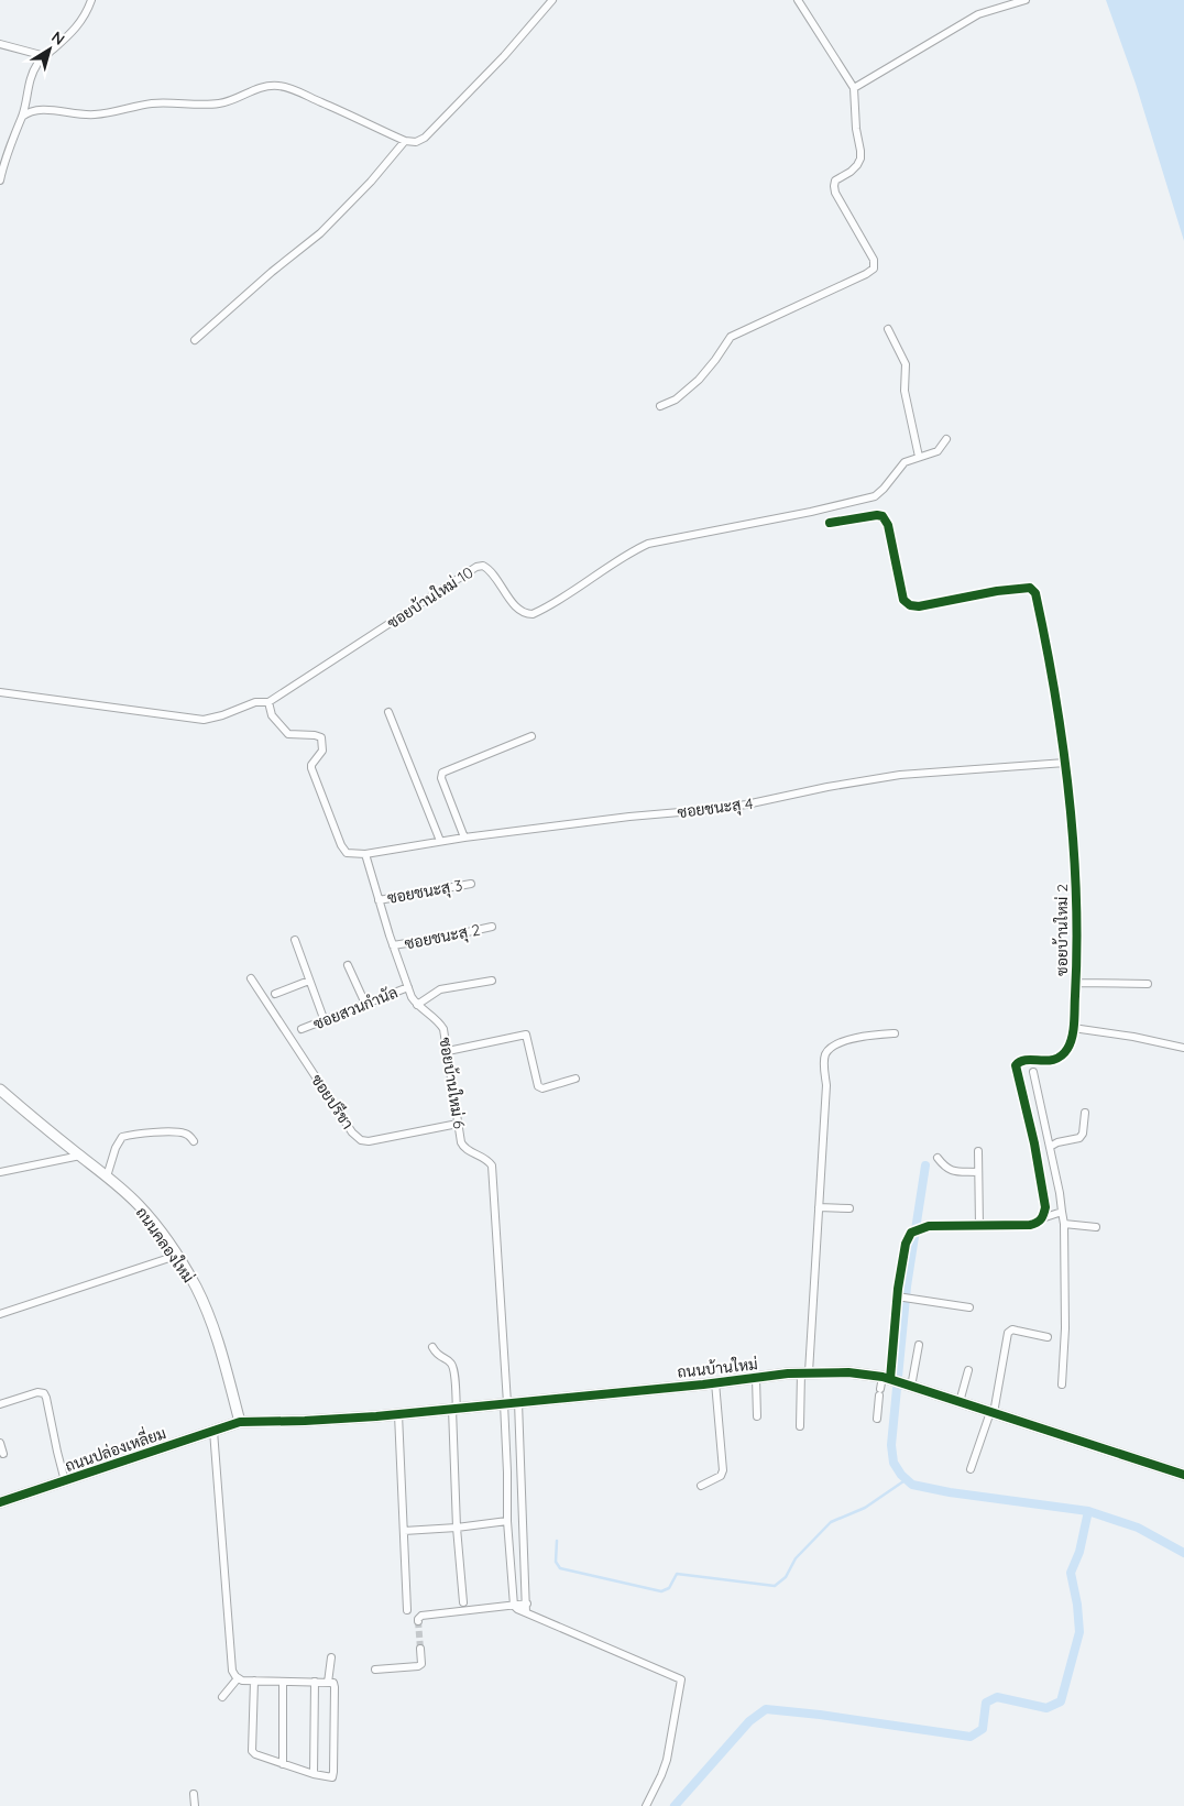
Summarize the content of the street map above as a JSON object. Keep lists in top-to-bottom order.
{
  "streets": {
    "street": [
      "ซอยบ้านใหม่ 10",
      "ซอยชนะสุ 4",
      "ซอยชนะสุ 3",
      "ซอยบ้านใหม่ 2",
      "ซอยชนะสุ 2",
      "ซอยสวนกำนัล",
      "ซอยบ้านใหม่ 6",
      "ซอยปรีชา",
      "ถนนคลองใหม่",
      "ถนนบ้านใหม่",
      "ถนนปล่องเหลี่ยม"
    ]
  },
  "crossings": [
    ["ซอยชนะสุ 4", "ซอยบ้านใหม่ 2"],
    ["ซอยชนะสุ 4", "ซอยบ้านใหม่ 6"],
    ["ซอยชนะสุ 3", "ซอยบ้านใหม่ 6"],
    ["ซอยชนะสุ 2", "ซอยบ้านใหม่ 6"],
    ["ซอยสวนกำนัล", "ซอยบ้านใหม่ 6"],
    ["ซอยบ้านใหม่ 6", "ซอยปรีชา"],
    ["ซอยบ้านใหม่ 6", "ถนนบ้านใหม่"],
    ["ถนนคลองใหม่", "ถนนบ้านใหม่"],
    ["ถนนคลองใหม่", "ถนนปล่องเหลี่ยม"],
    ["ถนนบ้านใหม่", "ถนนปล่องเหลี่ยม"]
  ],
  "north": "top right"
}
